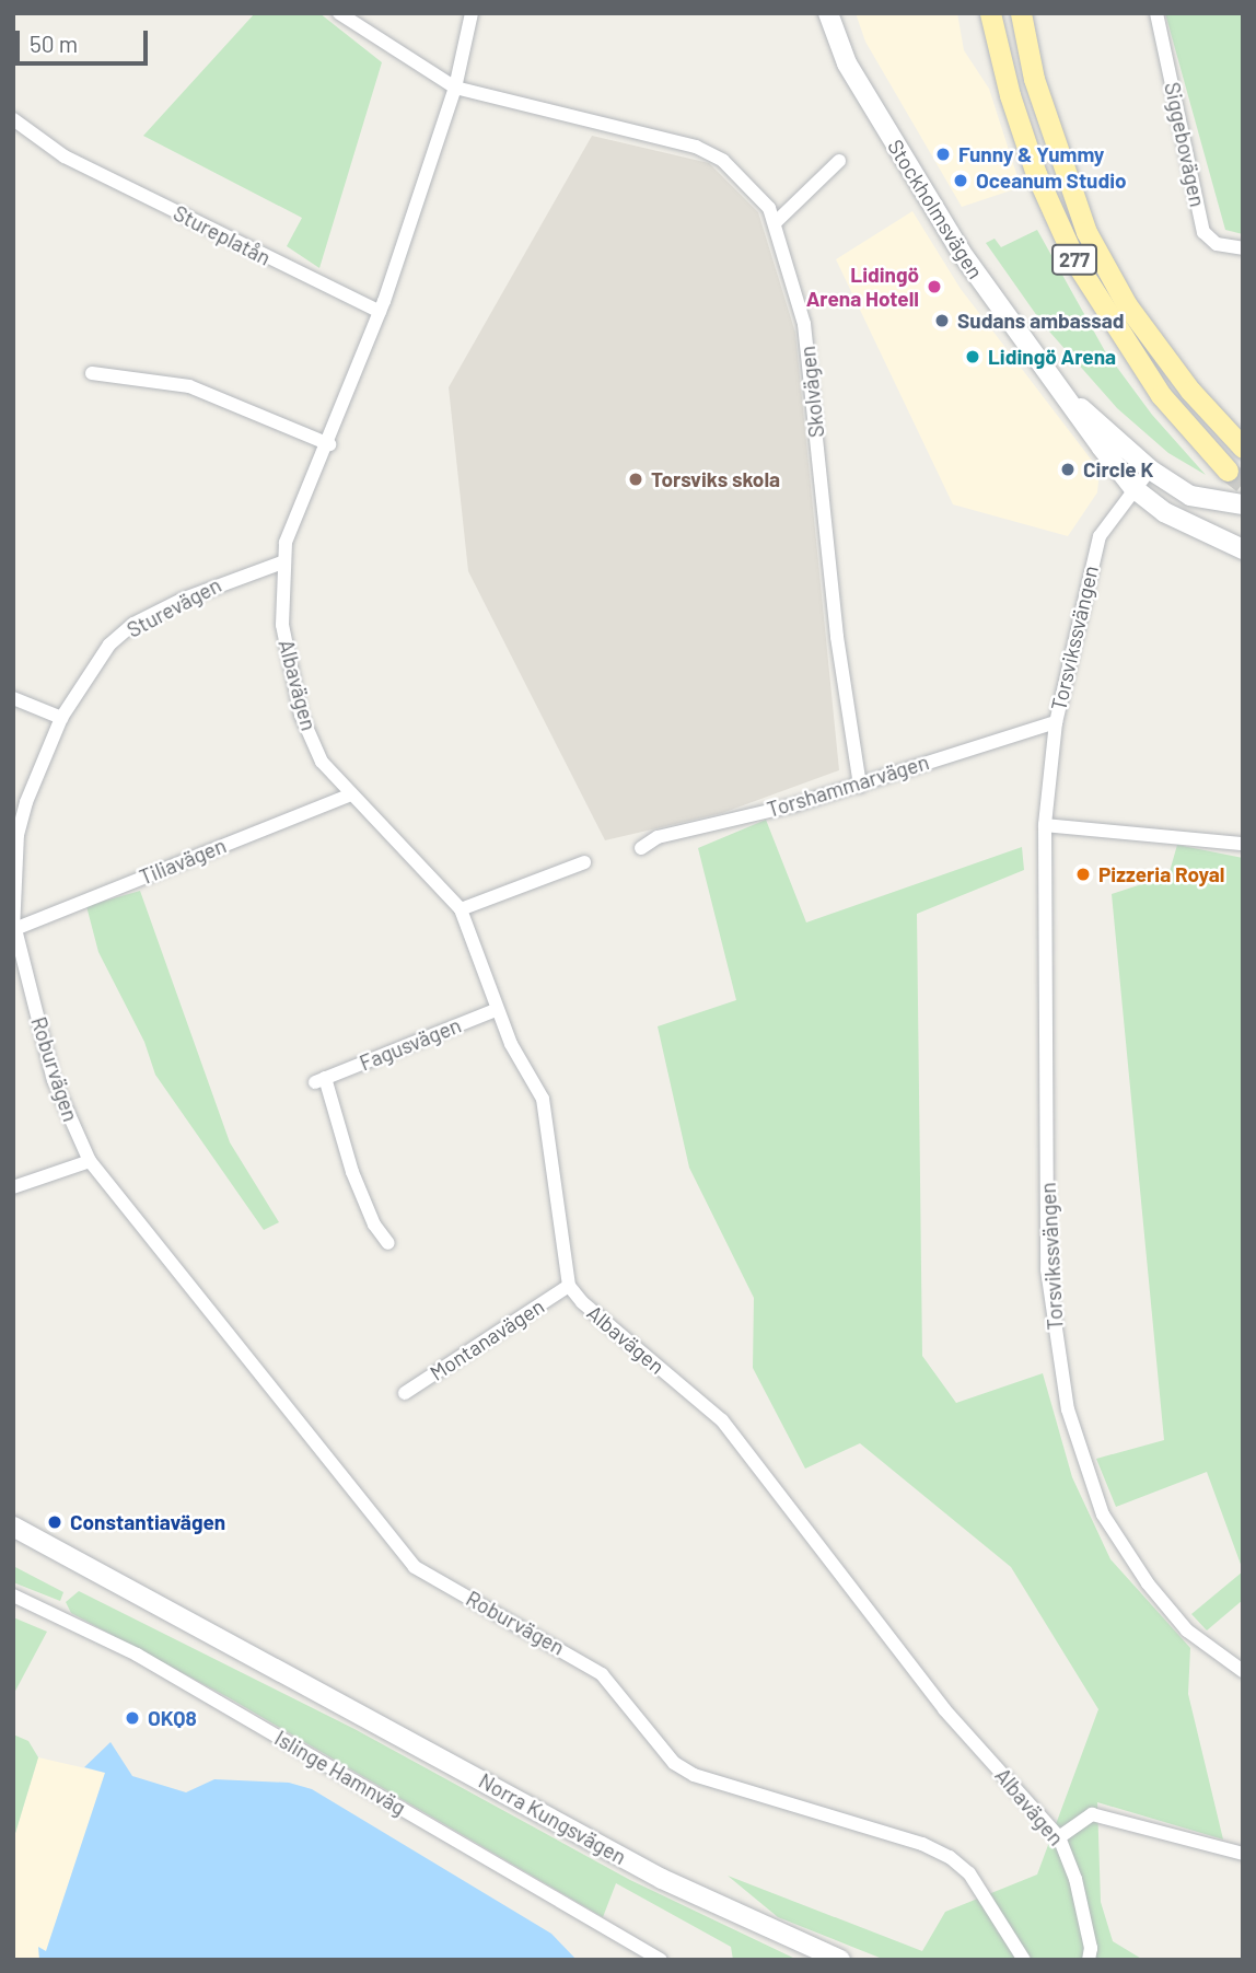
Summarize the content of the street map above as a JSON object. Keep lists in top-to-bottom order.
{
  "streets": {
    "main road": ["Stockholmsvägen", "277", "Norra Kungsvägen"],
    "street": [
      "Siggebovägen",
      "Stureplatån",
      "Skolvägen",
      "Sturevägen",
      "Torsvikssvängen",
      "Albavägen",
      "Torshammarvägen",
      "Tiliavägen",
      "Fagusvägen",
      "Roburvägen",
      "Montanavägen",
      "Islinge Hamnväg"
    ]
  },
  "crossings": [
    ["Stockholmsvägen", "Torsvikssvängen"],
    ["Skolvägen", "Torshammarvägen"],
    ["Sturevägen", "Albavägen"],
    ["Sturevägen", "Tiliavägen"],
    ["Sturevägen", "Roburvägen"],
    ["Torsvikssvängen", "Torshammarvägen"],
    ["Albavägen", "Tiliavägen"],
    ["Albavägen", "Fagusvägen"],
    ["Albavägen", "Montanavägen"],
    ["Tiliavägen", "Roburvägen"]
  ],
  "places": [
    "Funny & Yummy",
    "Oceanum Studio",
    "Lidingö Arena Hotell",
    "Sudans ambassad",
    "Lidingö Arena",
    "Circle K",
    "Torsviks skola",
    "Pizzeria Royal",
    "Constantiavägen",
    "OKQ8"
  ],
  "scale_bar": "50 m"
}
